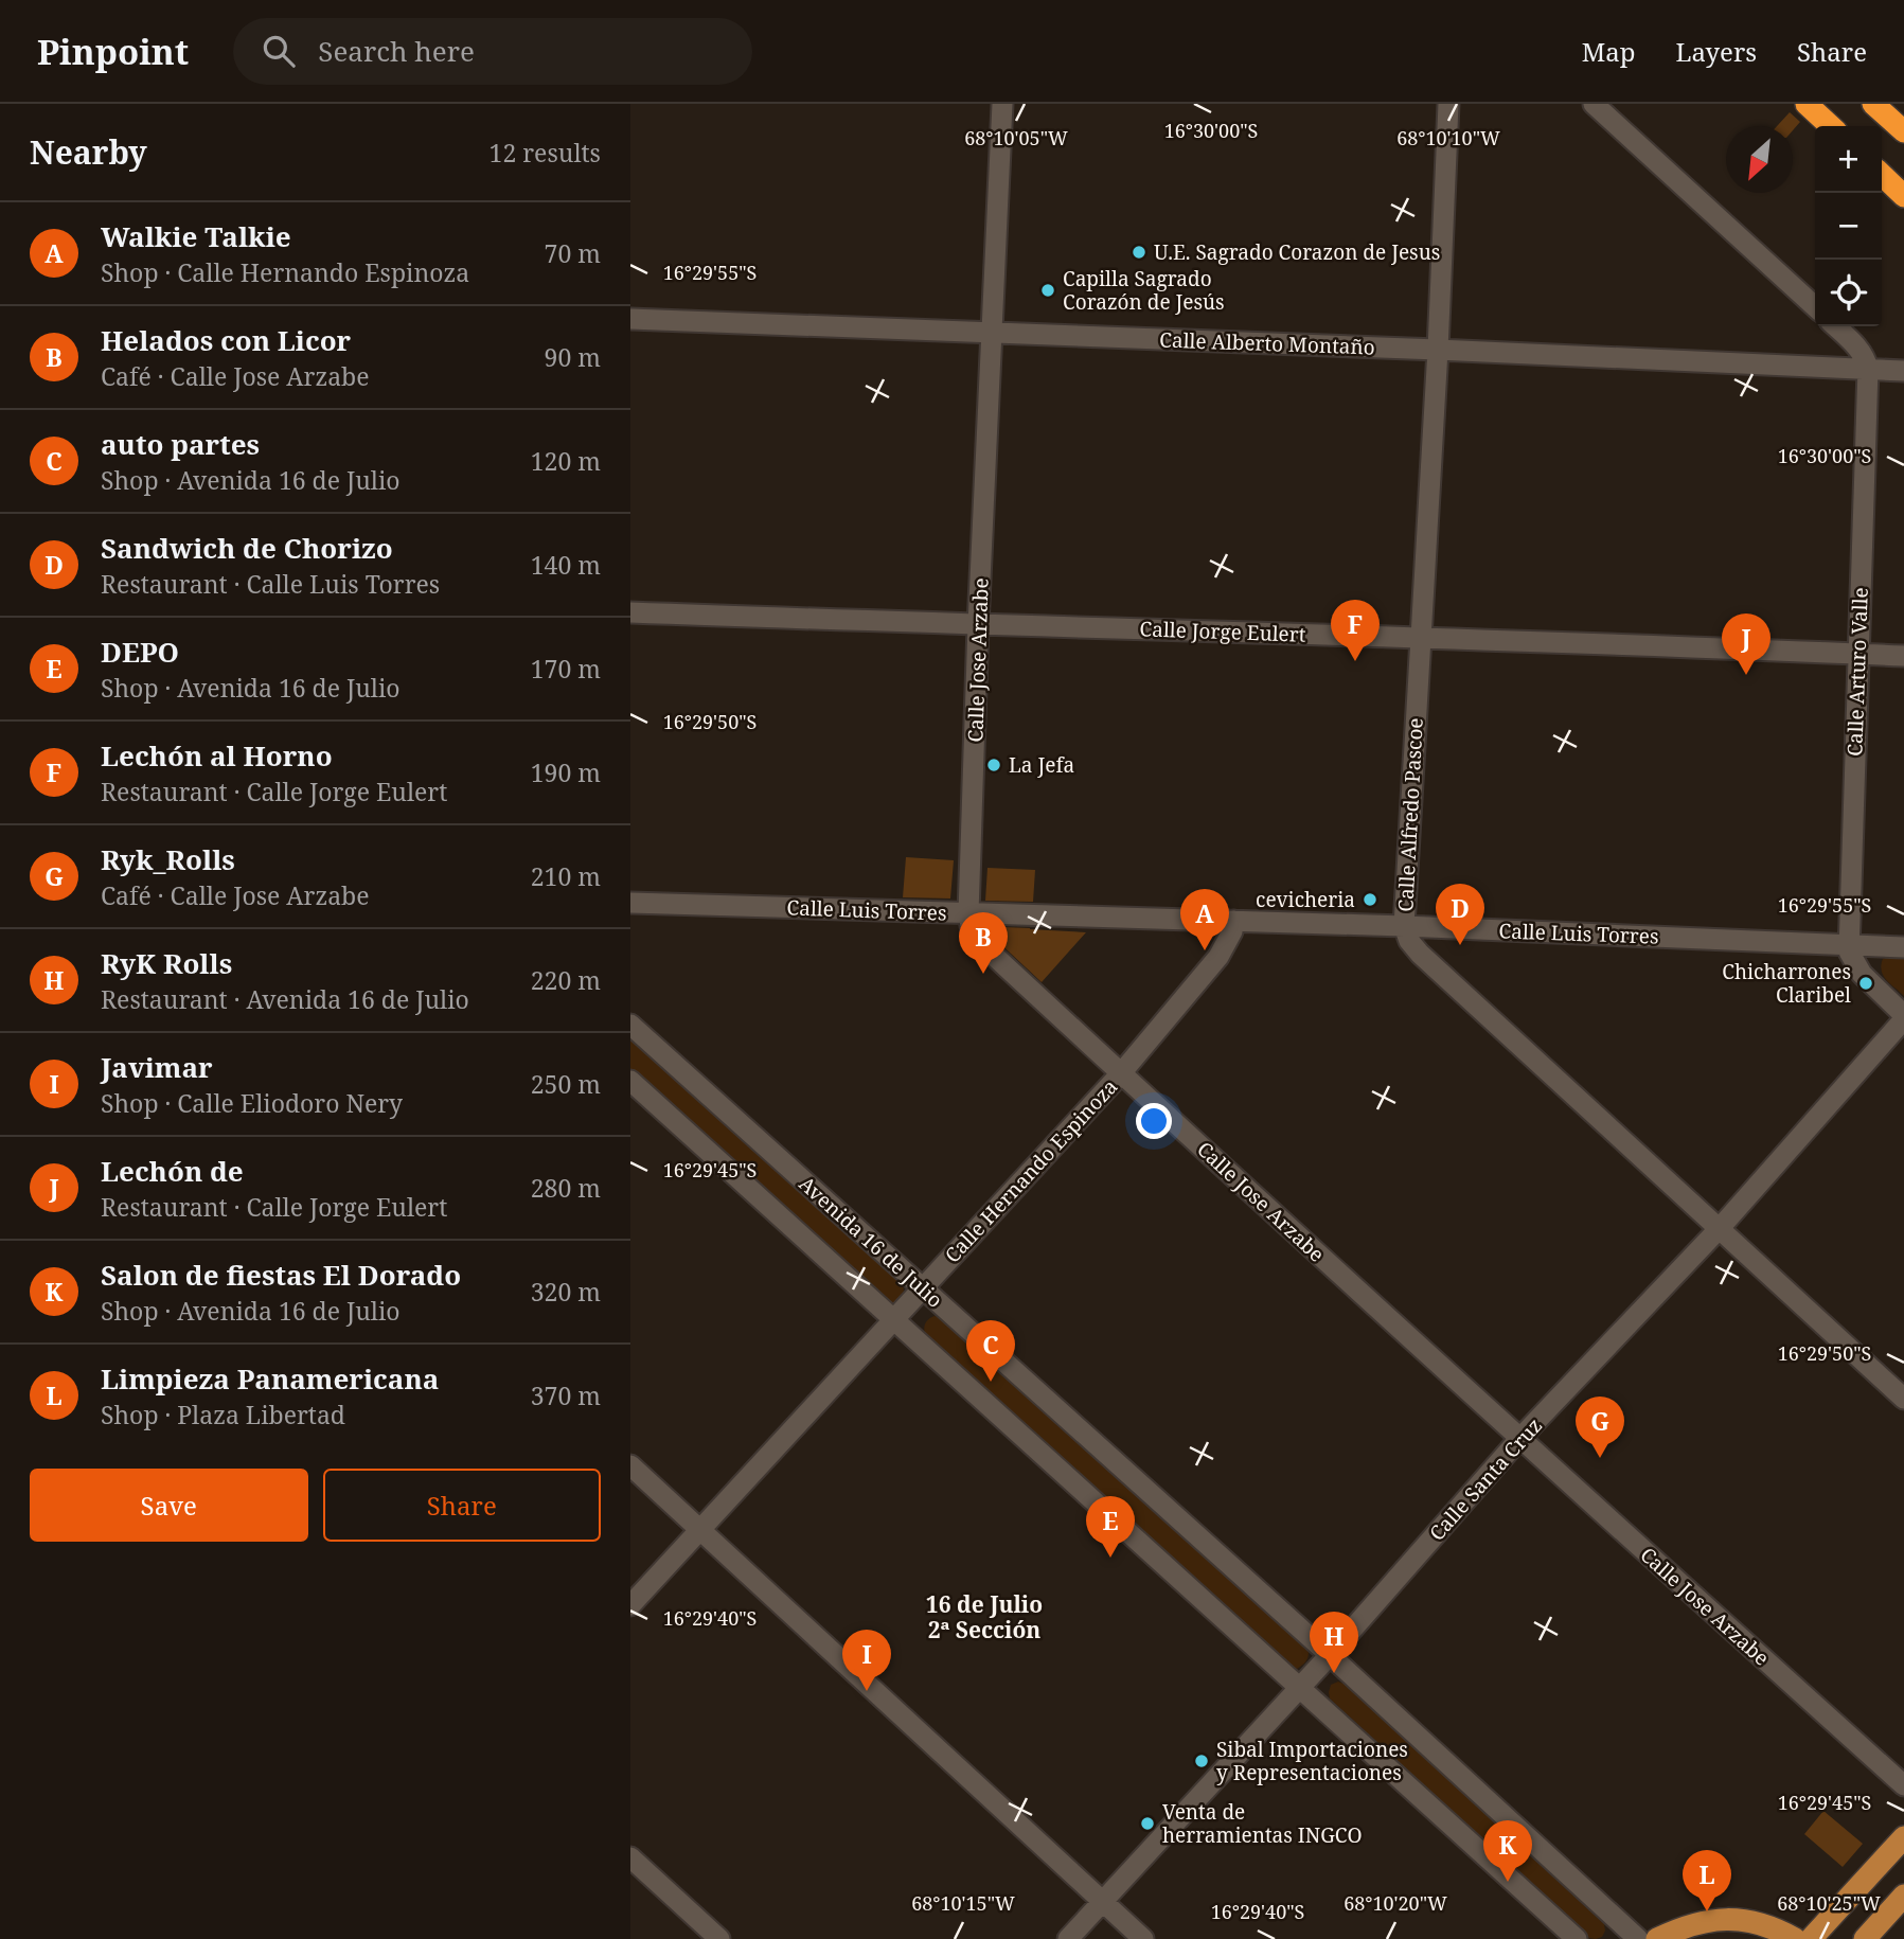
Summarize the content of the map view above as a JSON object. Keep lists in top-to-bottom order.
{
  "streets": {
    "street": [
      "Calle Alberto Montaño",
      "Calle Jorge Eulert",
      "Calle Jose Arzabe",
      "Calle Arturo Valle",
      "Calle Alfredo Pascoe",
      "Calle Luis Torres",
      "Calle Hernando Espinoza",
      "Avenida 16 de Julio",
      "Calle Santa Cruz"
    ]
  },
  "crossings": [
    ["Calle Alberto Montaño", "Calle Jose Arzabe"],
    ["Calle Alberto Montaño", "Calle Arturo Valle"],
    ["Calle Alberto Montaño", "Calle Alfredo Pascoe"],
    ["Calle Jorge Eulert", "Calle Jose Arzabe"],
    ["Calle Jorge Eulert", "Calle Arturo Valle"],
    ["Calle Jorge Eulert", "Calle Alfredo Pascoe"],
    ["Calle Jose Arzabe", "Calle Luis Torres"],
    ["Calle Jose Arzabe", "Calle Hernando Espinoza"],
    ["Calle Jose Arzabe", "Calle Santa Cruz"],
    ["Calle Arturo Valle", "Calle Luis Torres"],
    ["Calle Arturo Valle", "Calle Santa Cruz"],
    ["Calle Alfredo Pascoe", "Calle Luis Torres"],
    ["Calle Alfredo Pascoe", "Calle Santa Cruz"],
    ["Calle Luis Torres", "Calle Hernando Espinoza"],
    ["Calle Hernando Espinoza", "Avenida 16 de Julio"],
    ["Avenida 16 de Julio", "Calle Santa Cruz"]
  ],
  "districts": ["16 de Julio 2ª Sección"],
  "places": [
    "U.E. Sagrado Corazon de Jesus",
    "Capilla Sagrado Corazón de Jesús",
    "La Jefa",
    "cevicheria",
    "Chicharrones Claribel",
    "Sibal Importaciones y Representaciones",
    "Venta de herramientas INGCO"
  ],
  "north": "bottom left",
  "page": {
    "header": "Pinpoint",
    "search": "Search here",
    "nav": ["Map", "Layers", "Share"],
    "heading": ["Nearby", "12 results"],
    "map_buttons": ["+", "−"],
    "list": [
      {
        "mark": "A",
        "name": "Walkie Talkie",
        "note": "Shop · Calle Hernando Espinoza",
        "value": "70 m"
      },
      {
        "mark": "B",
        "name": "Helados con Licor",
        "note": "Café · Calle Jose Arzabe",
        "value": "90 m"
      },
      {
        "mark": "C",
        "name": "auto partes",
        "note": "Shop · Avenida 16 de Julio",
        "value": "120 m"
      },
      {
        "mark": "D",
        "name": "Sandwich de Chorizo",
        "note": "Restaurant · Calle Luis Torres",
        "value": "140 m"
      },
      {
        "mark": "E",
        "name": "DEPO",
        "note": "Shop · Avenida 16 de Julio",
        "value": "170 m"
      },
      {
        "mark": "F",
        "name": "Lechón al Horno",
        "note": "Restaurant · Calle Jorge Eulert",
        "value": "190 m"
      },
      {
        "mark": "G",
        "name": "Ryk_Rolls",
        "note": "Café · Calle Jose Arzabe",
        "value": "210 m"
      },
      {
        "mark": "H",
        "name": "RyK Rolls",
        "note": "Restaurant · Avenida 16 de Julio",
        "value": "220 m"
      },
      {
        "mark": "I",
        "name": "Javimar",
        "note": "Shop · Calle Eliodoro Nery",
        "value": "250 m"
      },
      {
        "mark": "J",
        "name": "Lechón de",
        "note": "Restaurant · Calle Jorge Eulert",
        "value": "280 m"
      },
      {
        "mark": "K",
        "name": "Salon de fiestas El Dorado",
        "note": "Shop · Avenida 16 de Julio",
        "value": "320 m"
      },
      {
        "mark": "L",
        "name": "Limpieza Panamericana",
        "note": "Shop · Plaza Libertad",
        "value": "370 m"
      }
    ],
    "pins": [
      "F",
      "J",
      "D",
      "A",
      "B",
      "C",
      "G",
      "E",
      "H",
      "I",
      "K",
      "L"
    ],
    "buttons": ["Save", "Share"]
  },
  "coordinates": [
    "16°30'00\"S",
    "68°10'05\"W",
    "68°10'10\"W",
    "16°29'55\"S",
    "16°29'50\"S",
    "16°29'45\"S",
    "16°29'40\"S",
    "68°10'15\"W",
    "68°10'20\"W",
    "68°10'25\"W"
  ]
}
